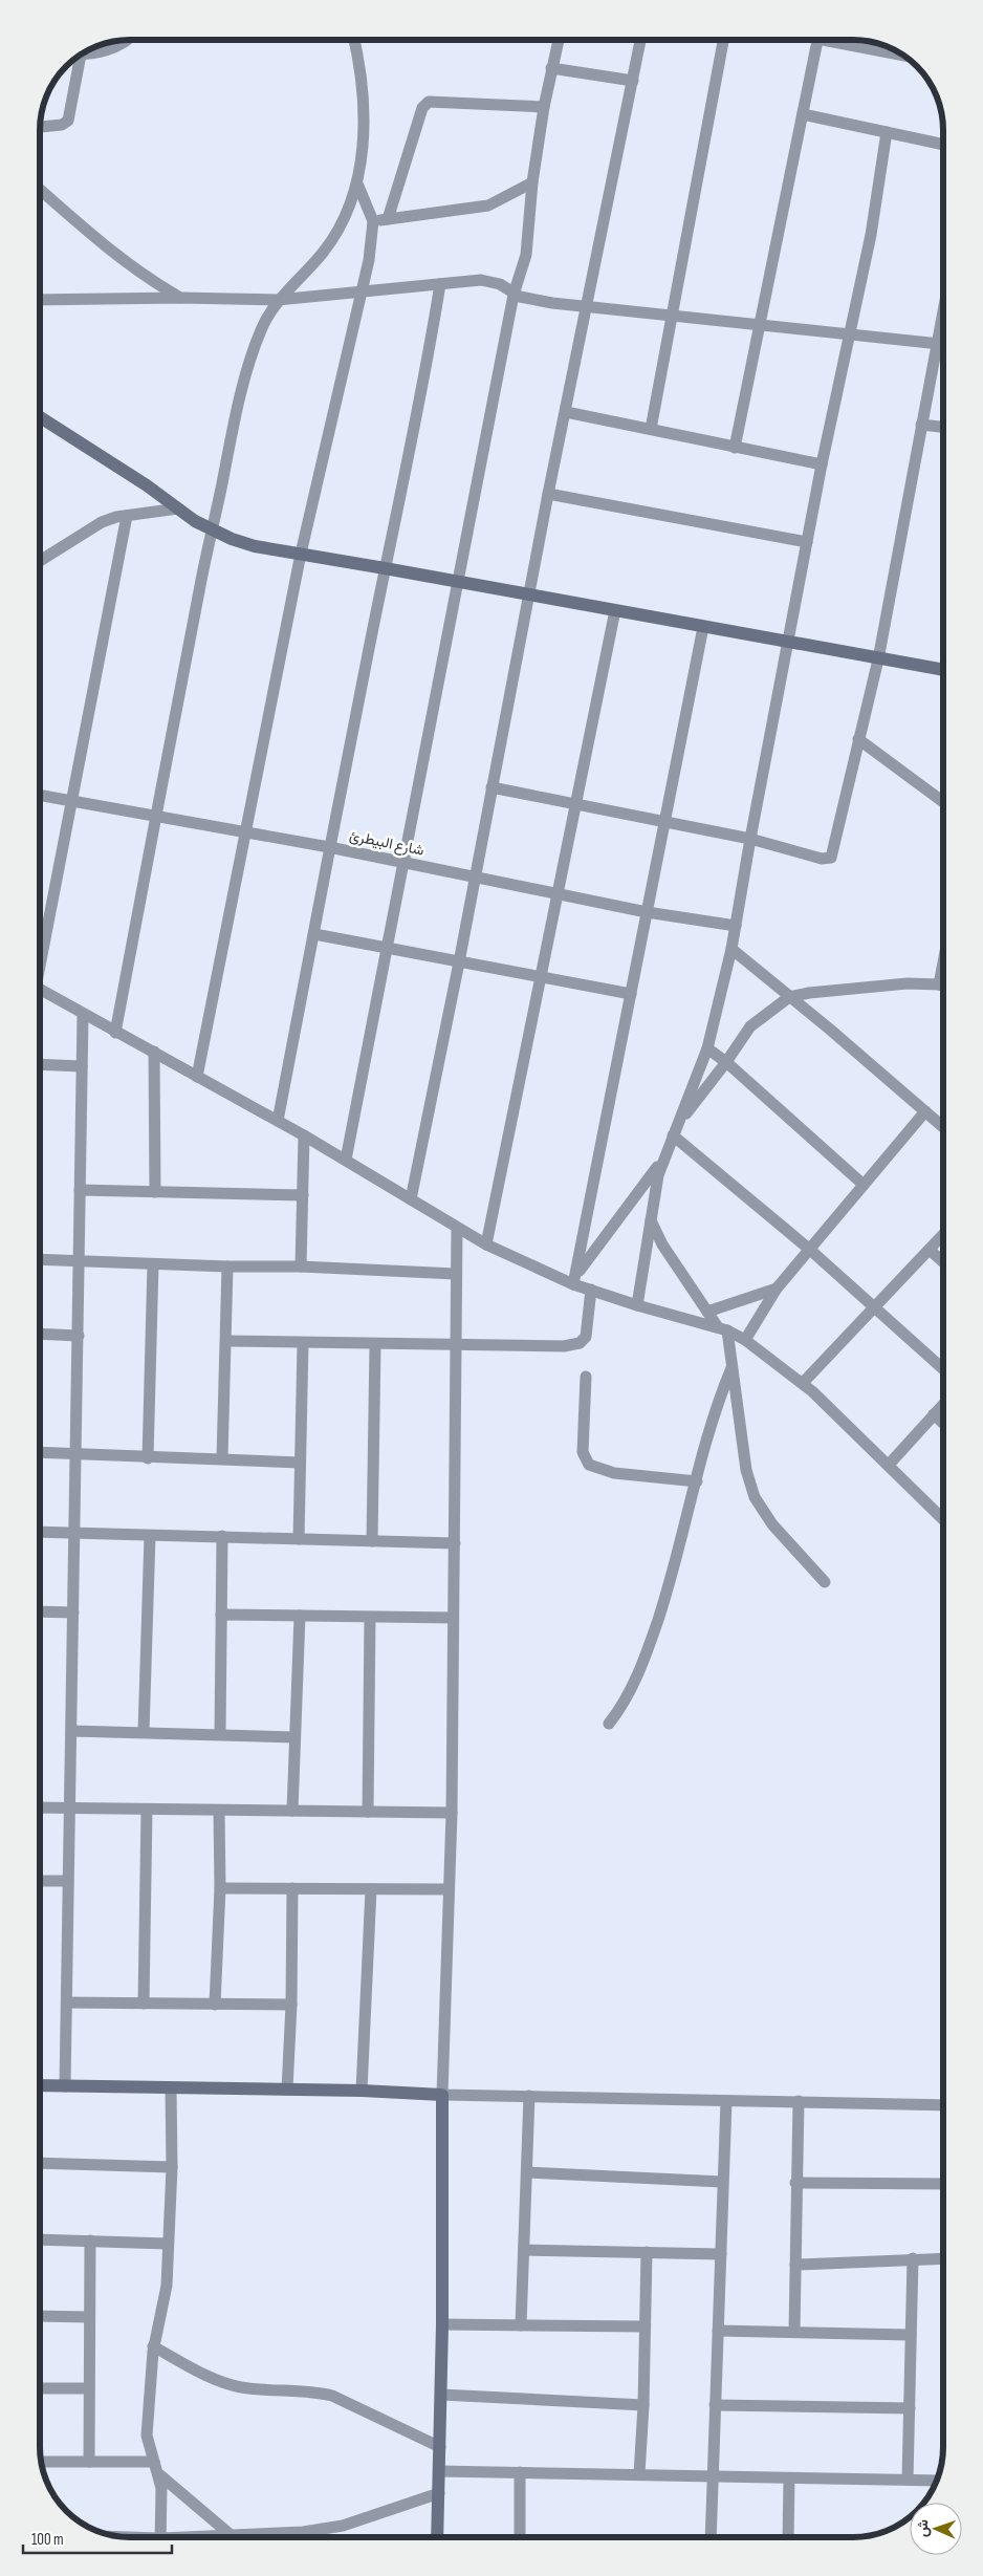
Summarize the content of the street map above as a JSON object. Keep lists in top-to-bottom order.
{
  "streets": {
    "street": ["شارع البيطرئ"]
  },
  "scale_bar": "100 m",
  "north": "left"
}
